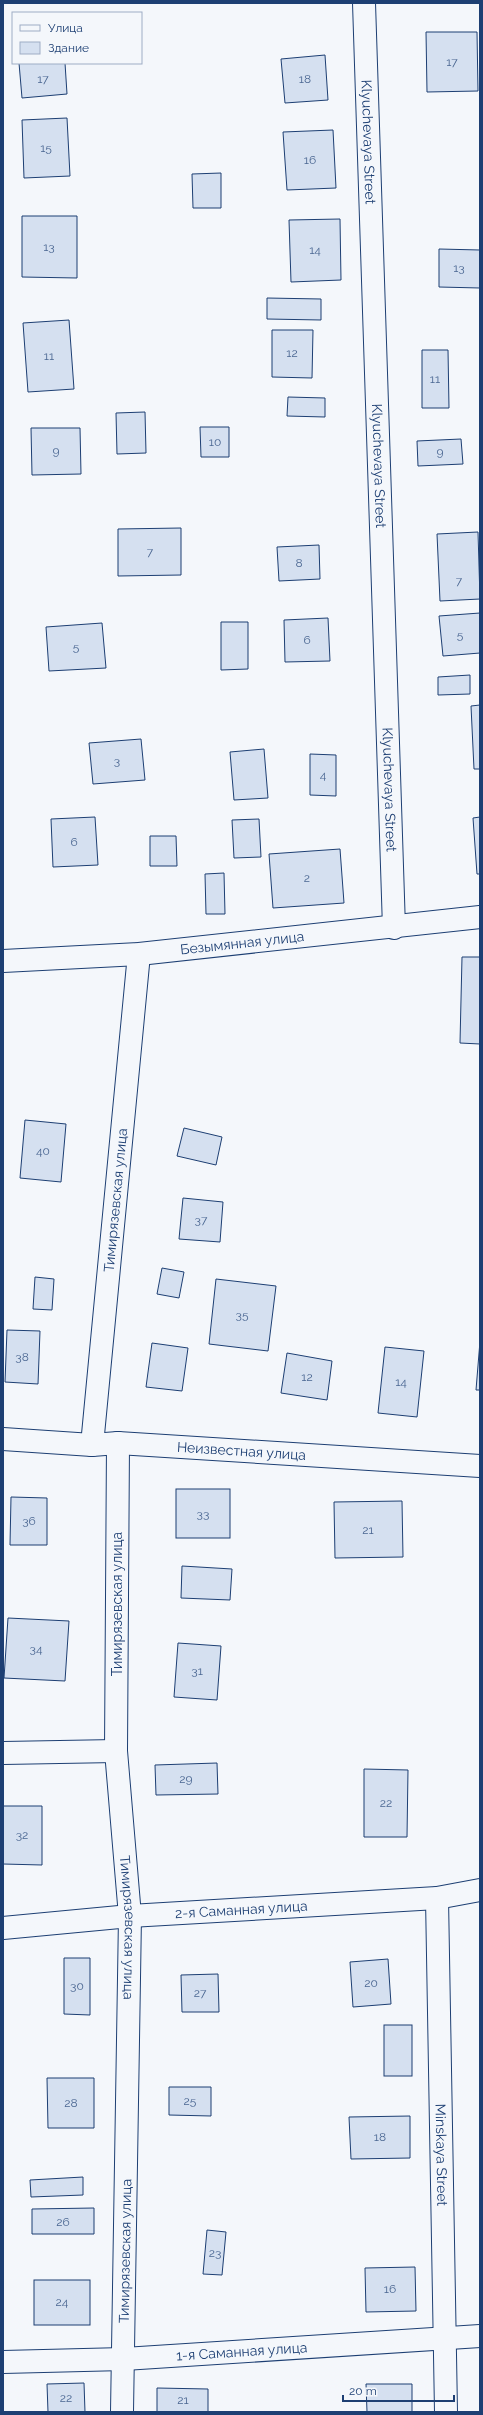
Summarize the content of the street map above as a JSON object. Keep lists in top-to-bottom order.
{
  "streets": {
    "street": [
      "Klyuchevaya Street",
      "Безымянная улица",
      "Тимирязевская улица",
      "Неизвестная улица",
      "2-я Саманная улица",
      "Minskaya Street",
      "1-я Саманная улица"
    ]
  },
  "crossings": [
    ["Klyuchevaya Street", "Безымянная улица"],
    ["Безымянная улица", "Тимирязевская улица"],
    ["Тимирязевская улица", "Неизвестная улица"],
    ["Тимирязевская улица", "2-я Саманная улица"],
    ["Тимирязевская улица", "1-я Саманная улица"],
    ["2-я Саманная улица", "Minskaya Street"],
    ["Minskaya Street", "1-я Саманная улица"]
  ],
  "house_numbers": [
    "17",
    "17",
    "18",
    "15",
    "16",
    "13",
    "14",
    "13",
    "12",
    "11",
    "11",
    "10",
    "9",
    "9",
    "7",
    "8",
    "7",
    "5",
    "6",
    "5",
    "3",
    "4",
    "6",
    "2",
    "40",
    "37",
    "35",
    "38",
    "12",
    "14",
    "33",
    "36",
    "21",
    "34",
    "31",
    "29",
    "22",
    "32",
    "20",
    "30",
    "27",
    "25",
    "28",
    "18",
    "26",
    "23",
    "16",
    "24",
    "22",
    "21"
  ],
  "legend": ["Улица", "Здание"],
  "scale_bar": "20 m"
}
